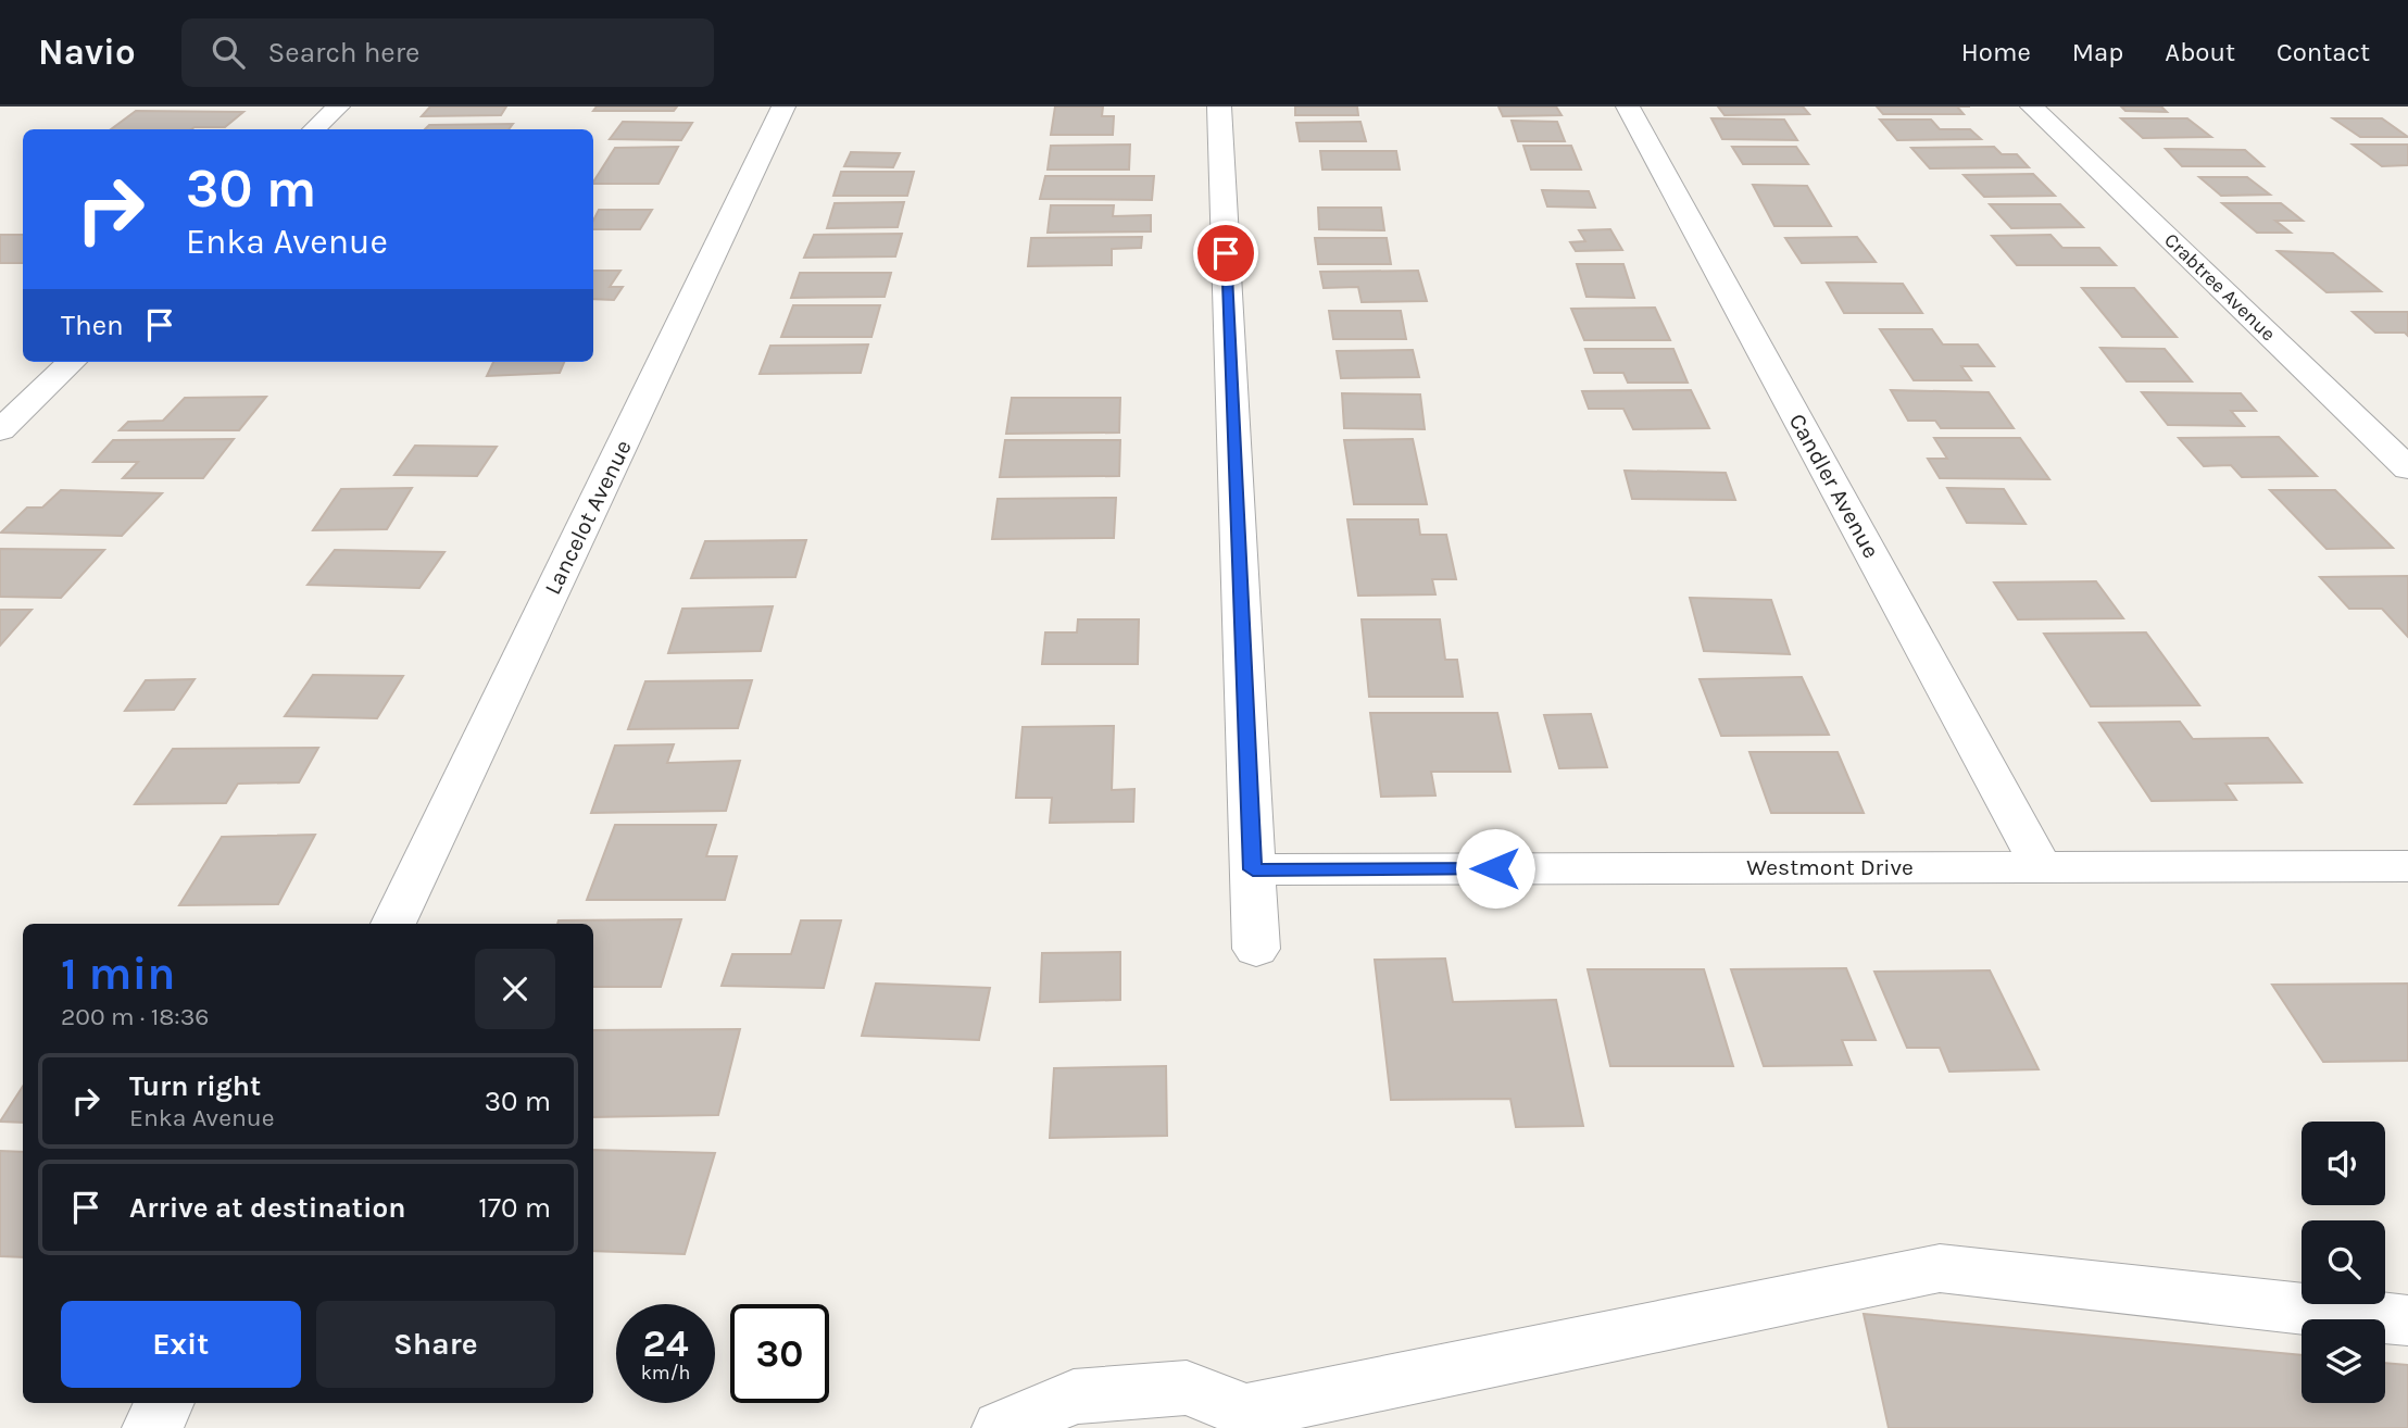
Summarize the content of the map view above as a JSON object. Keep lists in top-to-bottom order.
{
  "streets": {
    "street": [
      "Crabtree Avenue",
      "Candler Avenue",
      "Lancelot Avenue",
      "Westmont Drive"
    ]
  },
  "crossings": [
    ["Candler Avenue", "Westmont Drive"]
  ],
  "page": {
    "header": "Navio",
    "search": "Search here",
    "nav": [
      "Home",
      "Map",
      "About",
      "Contact"
    ],
    "turn": ["30 m", "Enka Avenue"],
    "then": "Then",
    "heading": ["1 min", "200 m · 18:36"],
    "list": [
      {
        "name": "Turn right",
        "note": "Enka Avenue",
        "value": "30 m"
      },
      {
        "name": "Arrive at destination",
        "value": "170 m"
      }
    ],
    "buttons": ["Exit", "Share"],
    "speed": "24 km/h",
    "limit": "30"
  }
}
